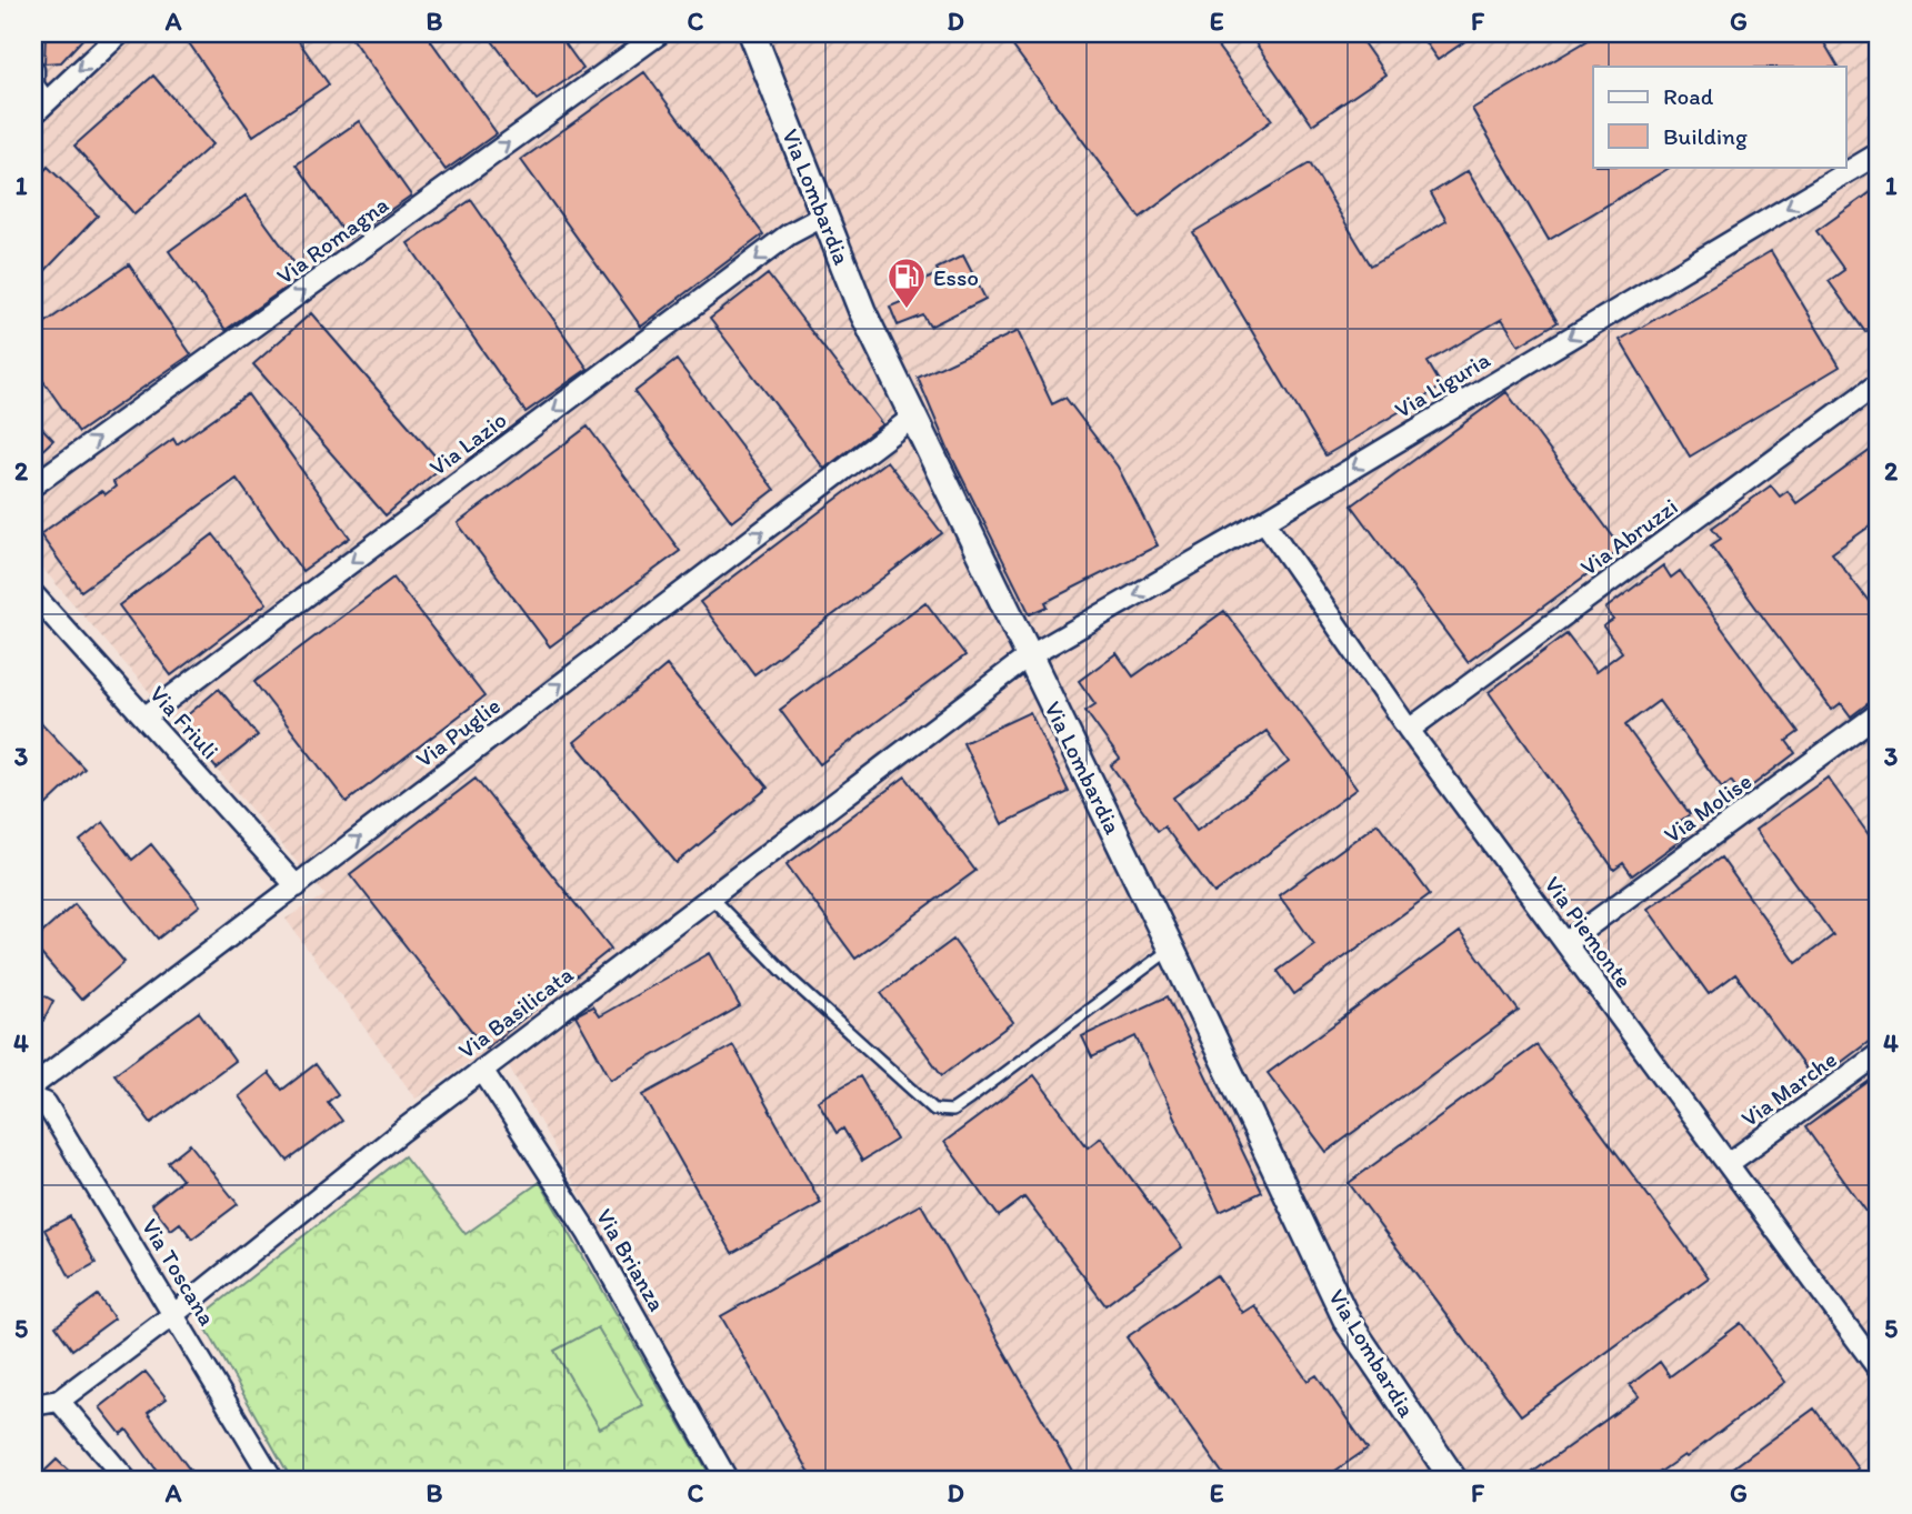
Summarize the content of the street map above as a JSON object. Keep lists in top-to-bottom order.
{
  "streets": {
    "street": [
      "Via Lombardia",
      "Via Romagna",
      "Via Liguria",
      "Via Lazio",
      "Via Abruzzi",
      "Via Friuli",
      "Via Puglie",
      "Via Molise",
      "Via Piemonte",
      "Via Basilicata",
      "Via Marche",
      "Via Brianza",
      "Via Toscana"
    ]
  },
  "crossings": [
    ["Via Lombardia", "Via Liguria"],
    ["Via Lombardia", "Via Lazio"],
    ["Via Lombardia", "Via Puglie"],
    ["Via Lombardia", "Via Basilicata"],
    ["Via Liguria", "Via Piemonte"],
    ["Via Liguria", "Via Basilicata"],
    ["Via Lazio", "Via Friuli"],
    ["Via Abruzzi", "Via Piemonte"],
    ["Via Friuli", "Via Puglie"],
    ["Via Molise", "Via Piemonte"],
    ["Via Piemonte", "Via Marche"],
    ["Via Basilicata", "Via Brianza"],
    ["Via Basilicata", "Via Toscana"]
  ],
  "one_way": [
    "Via Romagna",
    "Via Liguria",
    "Via Lazio",
    "Via Puglie"
  ],
  "places": {
    "fuel station": ["Esso"]
  },
  "legend": ["Road", "Building"],
  "grid": {
    "columns": [
      "A",
      "B",
      "C",
      "D",
      "E",
      "F",
      "G"
    ],
    "rows": [
      "1",
      "2",
      "3",
      "4",
      "5"
    ]
  }
}
